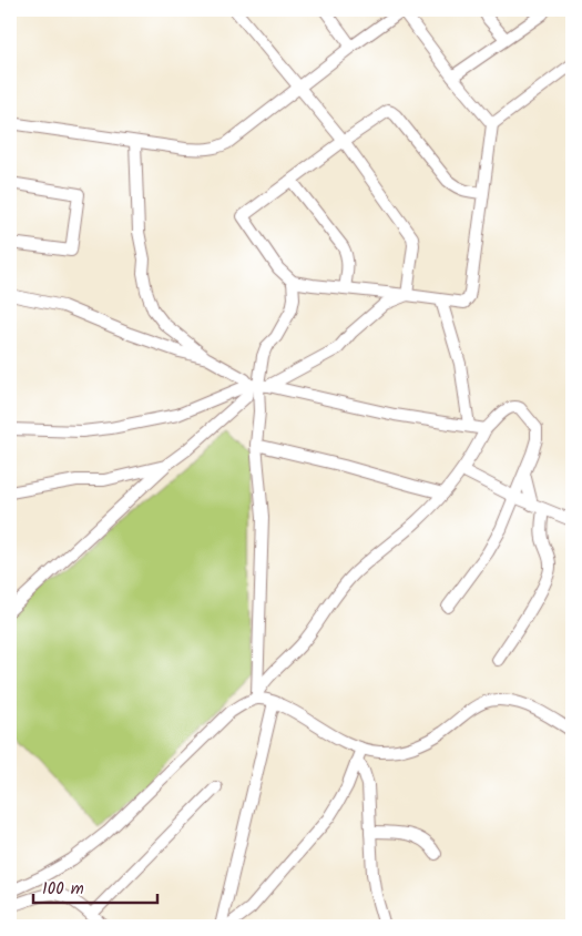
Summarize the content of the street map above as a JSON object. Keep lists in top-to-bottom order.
{
  "scale_bar": "100 m"
}
